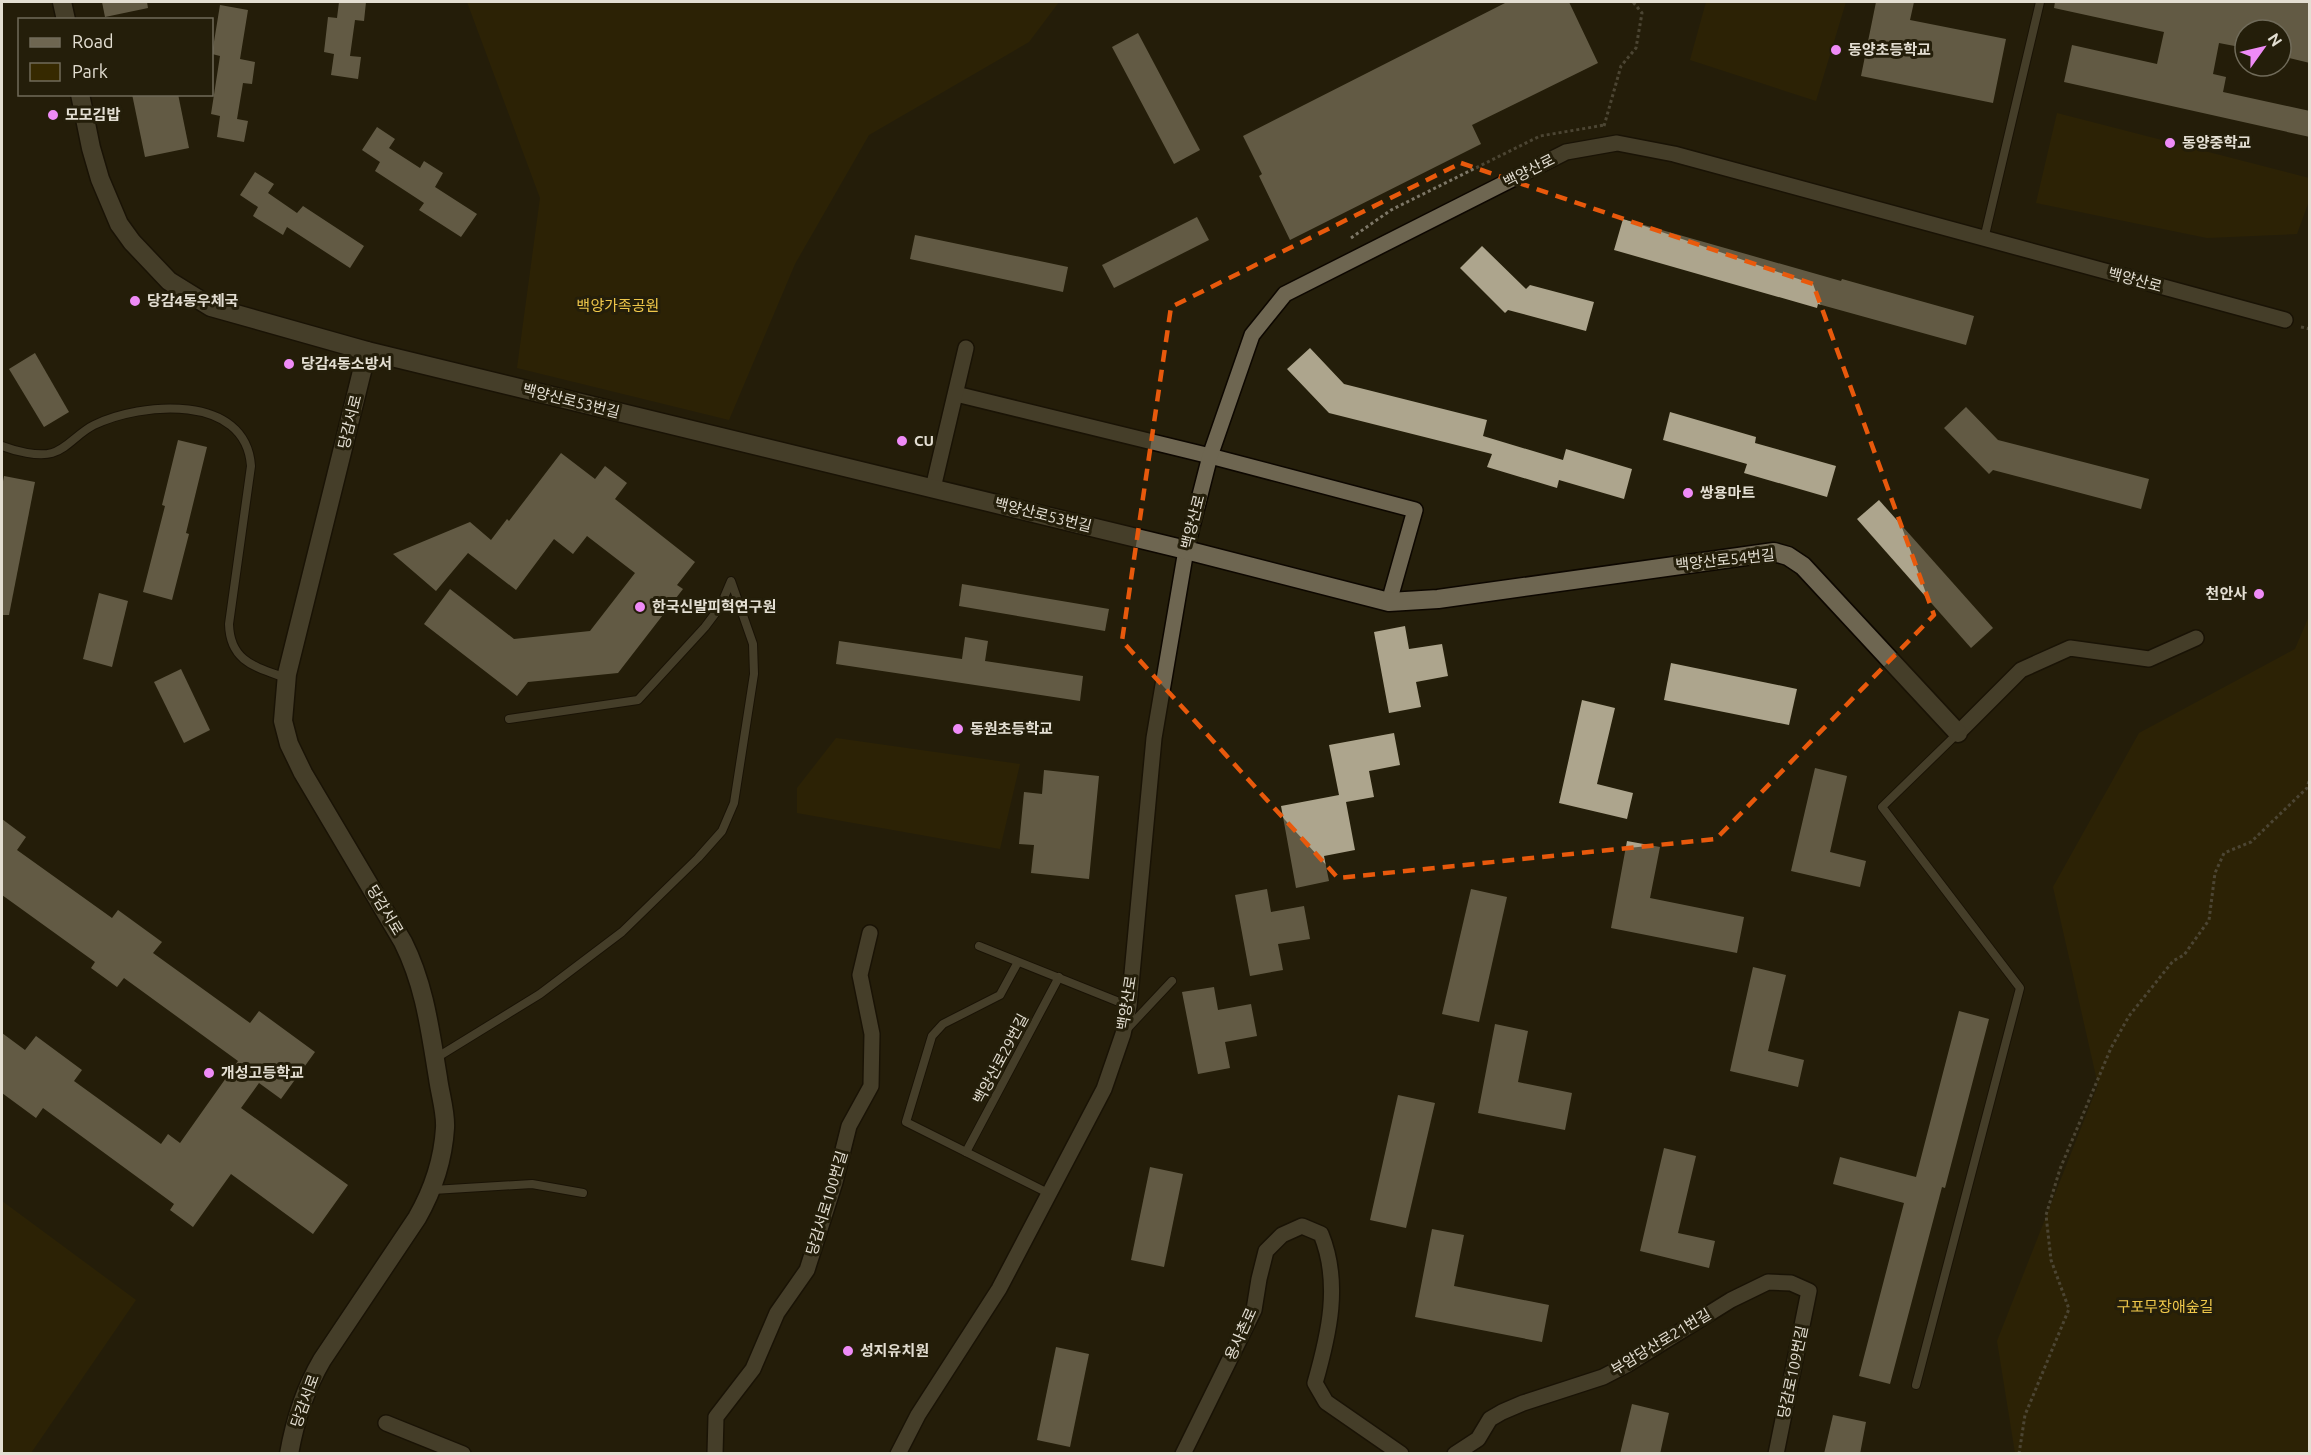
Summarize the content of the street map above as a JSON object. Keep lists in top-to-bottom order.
{
  "streets": {
    "street": [
      "백양산로",
      "백양산로53번길",
      "당감서로",
      "백양산로54번길",
      "당감서로100번길",
      "용사촌로",
      "부암당산로21번길",
      "당감로109번길"
    ],
    "lane": ["백양산로29번길"]
  },
  "crossings": [
    ["백양산로", "백양산로53번길"],
    ["백양산로", "백양산로54번길"],
    ["백양산로53번길", "당감서로"],
    ["백양산로53번길", "백양산로54번길"],
    ["부암당산로21번길", "당감로109번길"]
  ],
  "parks": ["백양가족공원", "구포무장애숲길"],
  "places": [
    "동양초등학교",
    "모모김밥",
    "동양중학교",
    "당감4동우체국",
    "당감4동소방서",
    "CU",
    "쌍용마트",
    "천안사",
    "한국신발피혁연구원",
    "동원초등학교",
    "개성고등학교",
    "성지유치원"
  ],
  "legend": ["Road", "Park"],
  "north": "top right"
}
